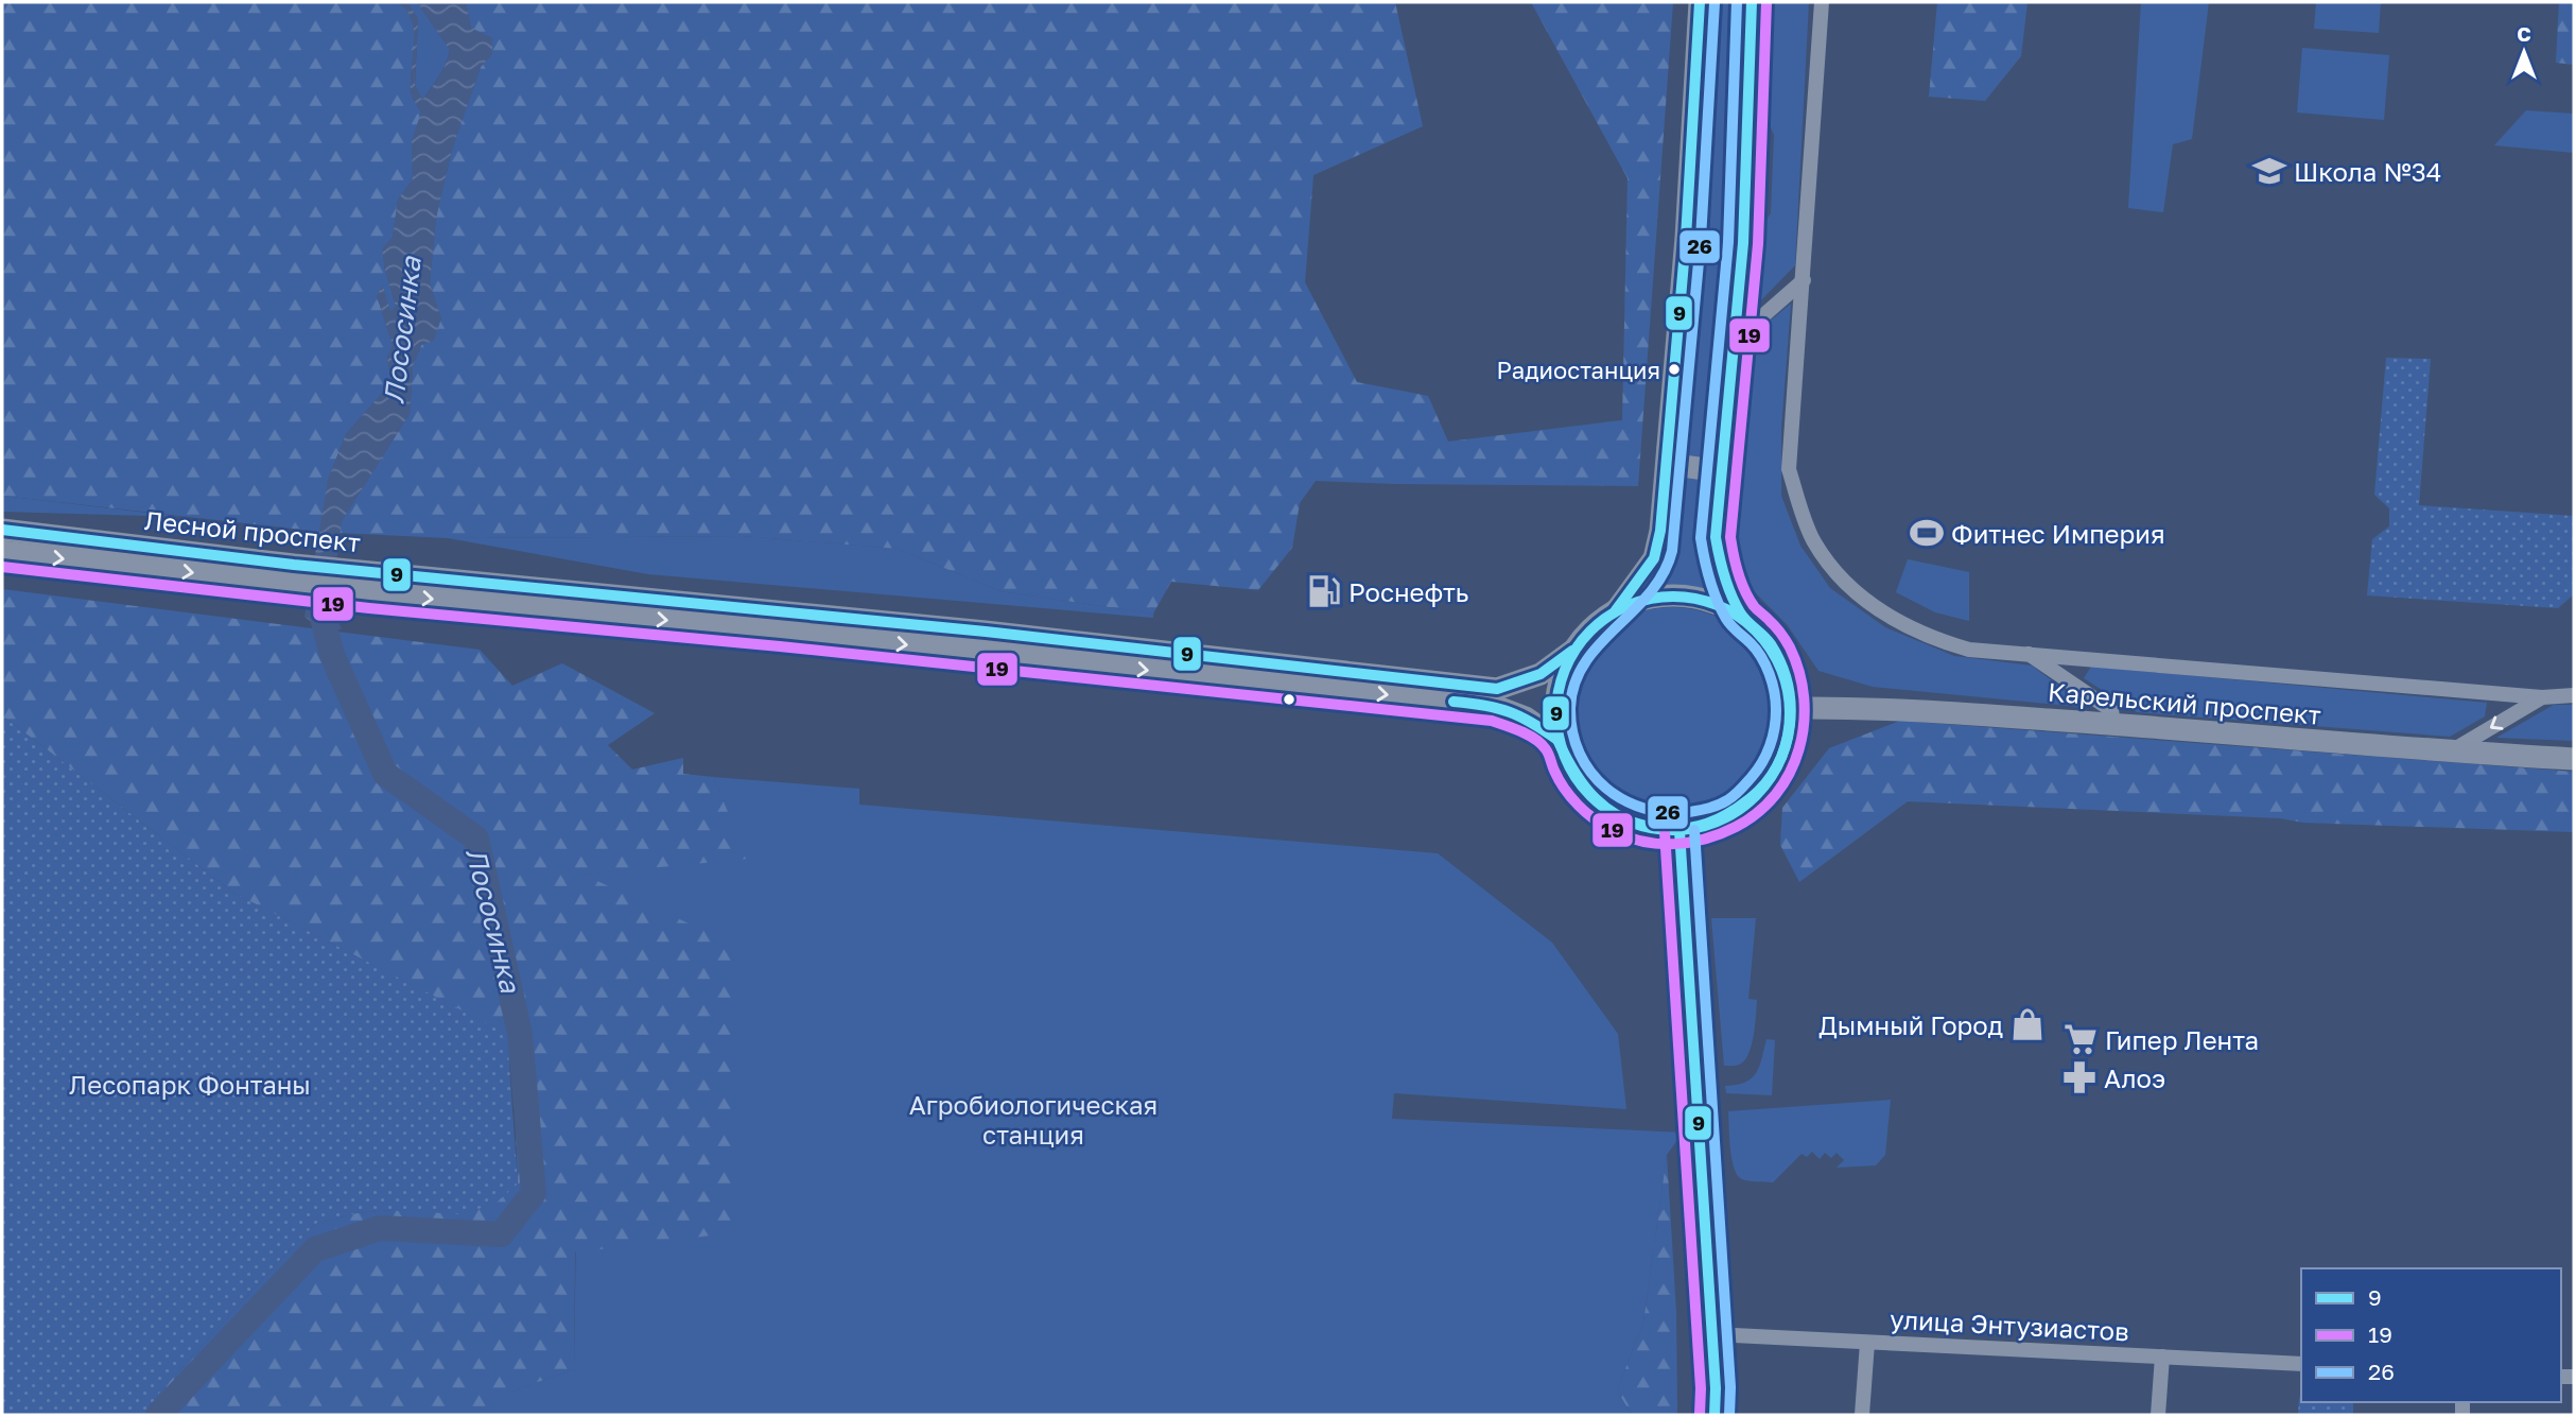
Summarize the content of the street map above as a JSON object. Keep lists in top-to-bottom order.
{
  "streets": {
    "main road": ["Лесной проспект", "Карельский проспект"],
    "street": ["улица Энтузиастов"]
  },
  "water": ["Лососинка"],
  "parks": ["Лесопарк Фонтаны", "Агробиологическая станция"],
  "places": {
    "school or university": ["Школа №34"],
    "other": ["Радиостанция"],
    "sports": ["Фитнес Империя"],
    "fuel station": ["Роснефть"],
    "shop": ["Дымный Город"],
    "supermarket": ["Гипер Лента"],
    "pharmacy": ["Алоэ"]
  },
  "lines": ["transit line 9", "transit line 19", "transit line 26"],
  "legend": ["9", "19", "26"],
  "north": "top"
}
